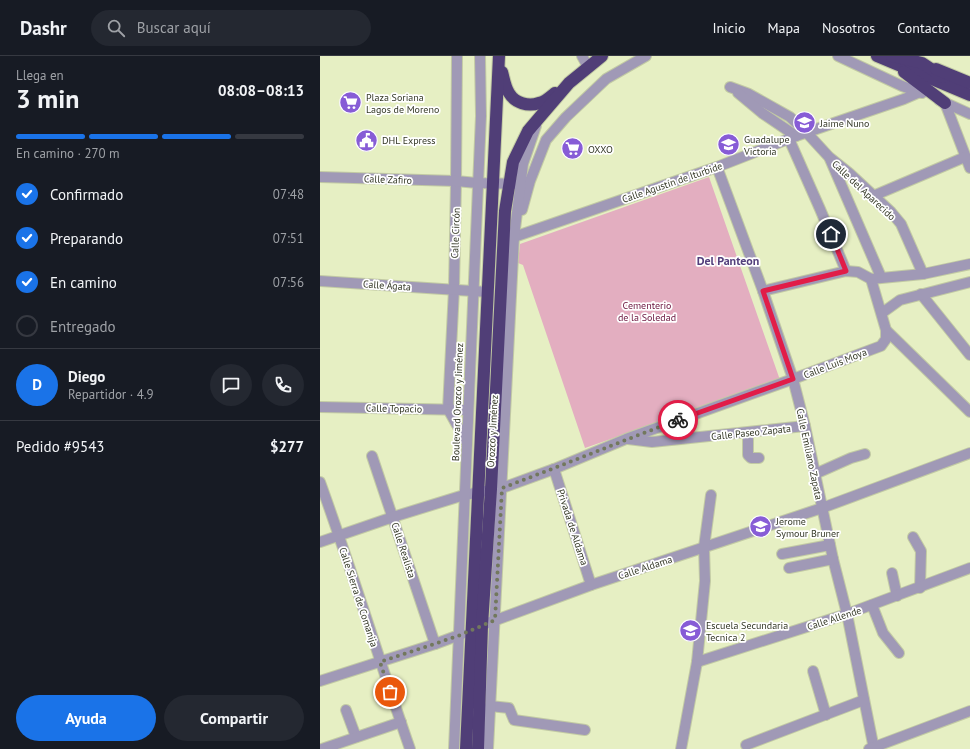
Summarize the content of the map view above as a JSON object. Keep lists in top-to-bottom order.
{
  "streets": {
    "highway": ["Orozco y Jiménez"],
    "street": [
      "Calle Zafiro",
      "Calle Agustín de Iturbide",
      "Calle del Aparecido",
      "Calle Circón",
      "Calle Ágata",
      "Calle Luis Moya",
      "Boulevard Orozco y Jiménez",
      "Calle Topacio",
      "Calle Paseo Zapata",
      "Calle Emiliano Zapata",
      "Privada de Aldama",
      "Calle Realista",
      "Calle Aldama",
      "Calle Sierra de Comanija",
      "Calle Allende"
    ]
  },
  "crossings": [
    ["Calle Zafiro", "Calle Circón"],
    ["Calle Zafiro", "Boulevard Orozco y Jiménez"],
    ["Calle Zafiro", "Orozco y Jiménez"],
    ["Calle Agustín de Iturbide", "Calle del Aparecido"],
    ["Calle Agustín de Iturbide", "Orozco y Jiménez"],
    ["Calle Agustín de Iturbide", "Calle Emiliano Zapata"],
    ["Calle Circón", "Calle Ágata"],
    ["Calle Circón", "Calle Topacio"],
    ["Calle Ágata", "Boulevard Orozco y Jiménez"],
    ["Calle Ágata", "Orozco y Jiménez"],
    ["Calle Luis Moya", "Boulevard Orozco y Jiménez"],
    ["Calle Luis Moya", "Orozco y Jiménez"],
    ["Calle Luis Moya", "Calle Paseo Zapata"],
    ["Calle Luis Moya", "Calle Emiliano Zapata"],
    ["Calle Luis Moya", "Privada de Aldama"],
    ["Calle Luis Moya", "Calle Realista"],
    ["Calle Luis Moya", "Calle Sierra de Comanija"],
    ["Boulevard Orozco y Jiménez", "Calle Topacio"],
    ["Boulevard Orozco y Jiménez", "Calle Aldama"],
    ["Orozco y Jiménez", "Calle Aldama"],
    ["Calle Paseo Zapata", "Calle Emiliano Zapata"],
    ["Calle Emiliano Zapata", "Calle Aldama"],
    ["Calle Emiliano Zapata", "Calle Allende"],
    ["Privada de Aldama", "Calle Aldama"],
    ["Calle Realista", "Calle Aldama"],
    ["Calle Aldama", "Calle Sierra de Comanija"]
  ],
  "districts": ["Del Panteon"],
  "parks": ["Cementerio de la Soledad"],
  "places": {
    "supermarket": ["Plaza Soriana Lagos de Moreno", "OXXO"],
    "school or university": [
      "Jaime Nuno",
      "Guadalupe Victoria",
      "Jerome Symour Bruner",
      "Escuela Secundaria Tecnica 2"
    ],
    "public building": ["DHL Express"]
  },
  "page": {
    "header": "Dashr",
    "search": "Buscar aquí",
    "nav": [
      "Inicio",
      "Mapa",
      "Nosotros",
      "Contacto"
    ],
    "heading": ["3 min", "Llega en", "08:08–08:13"],
    "panel": [
      "Diego",
      "Repartidor · 4.9",
      "Pedido #9543",
      "$277"
    ],
    "bar": "En camino · 270 m",
    "list": [
      ["Confirmado", "07:48"],
      ["Preparando", "07:51"],
      ["En camino", "07:56"],
      "Entregado"
    ],
    "round": "D",
    "buttons": ["Ayuda", "Compartir"]
  }
}
